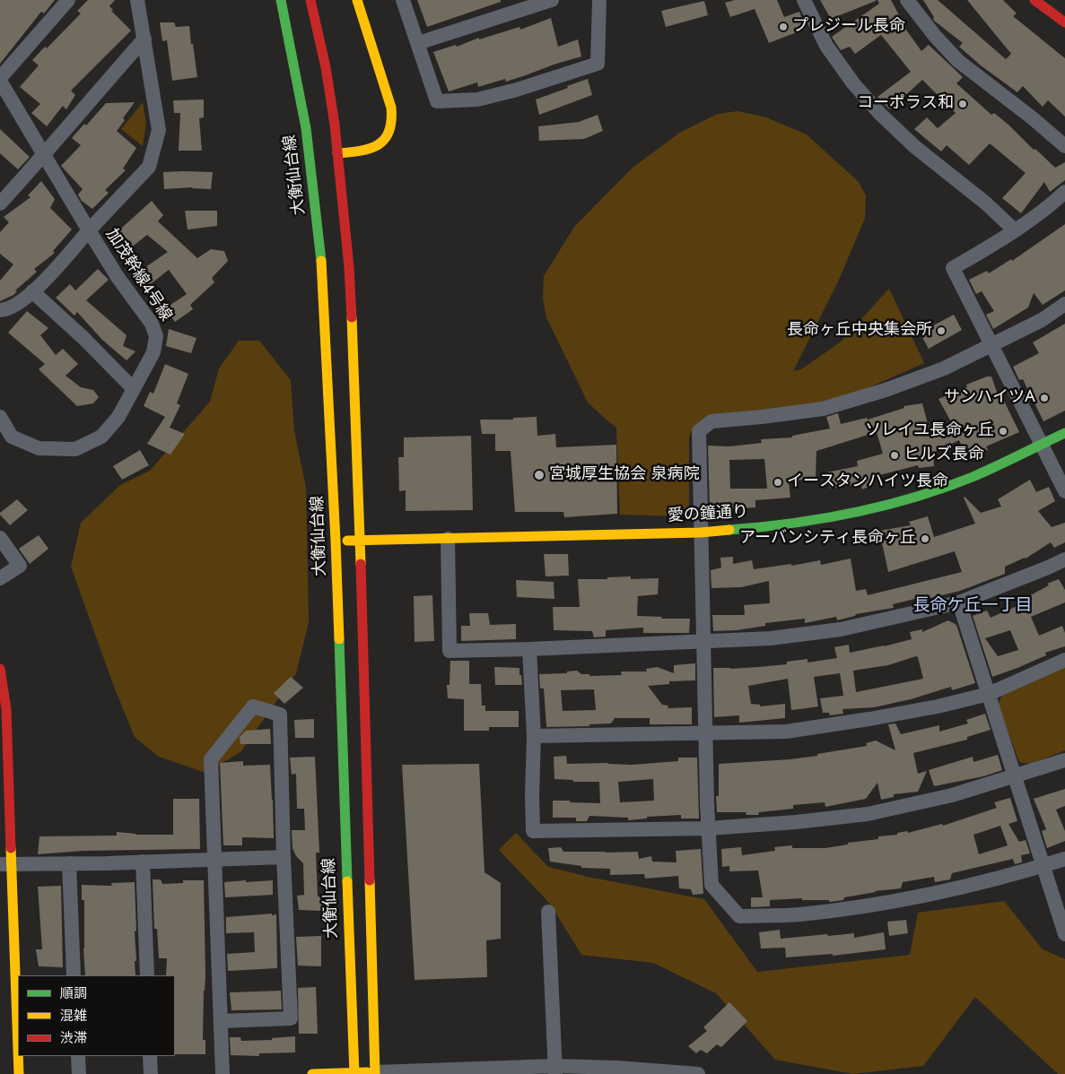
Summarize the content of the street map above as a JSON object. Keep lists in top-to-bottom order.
{
  "streets": {
    "main road": ["大衡仙台線", "愛の鐘通り"],
    "street": ["加茂幹線４号線"]
  },
  "crossings": [
    ["大衡仙台線", "愛の鐘通り"]
  ],
  "districts": ["長命ケ丘一丁目"],
  "places": [
    "プレジール長命",
    "コーポラス和",
    "長命ヶ丘中央集会所",
    "サンハイツA",
    "ソレイユ長命ヶ丘",
    "ヒルズ長命",
    "宮城厚生協会 泉病院",
    "イースタンハイツ長命",
    "アーバンシティ長命ヶ丘"
  ],
  "legend": ["順調", "混雑", "渋滞"]
}
